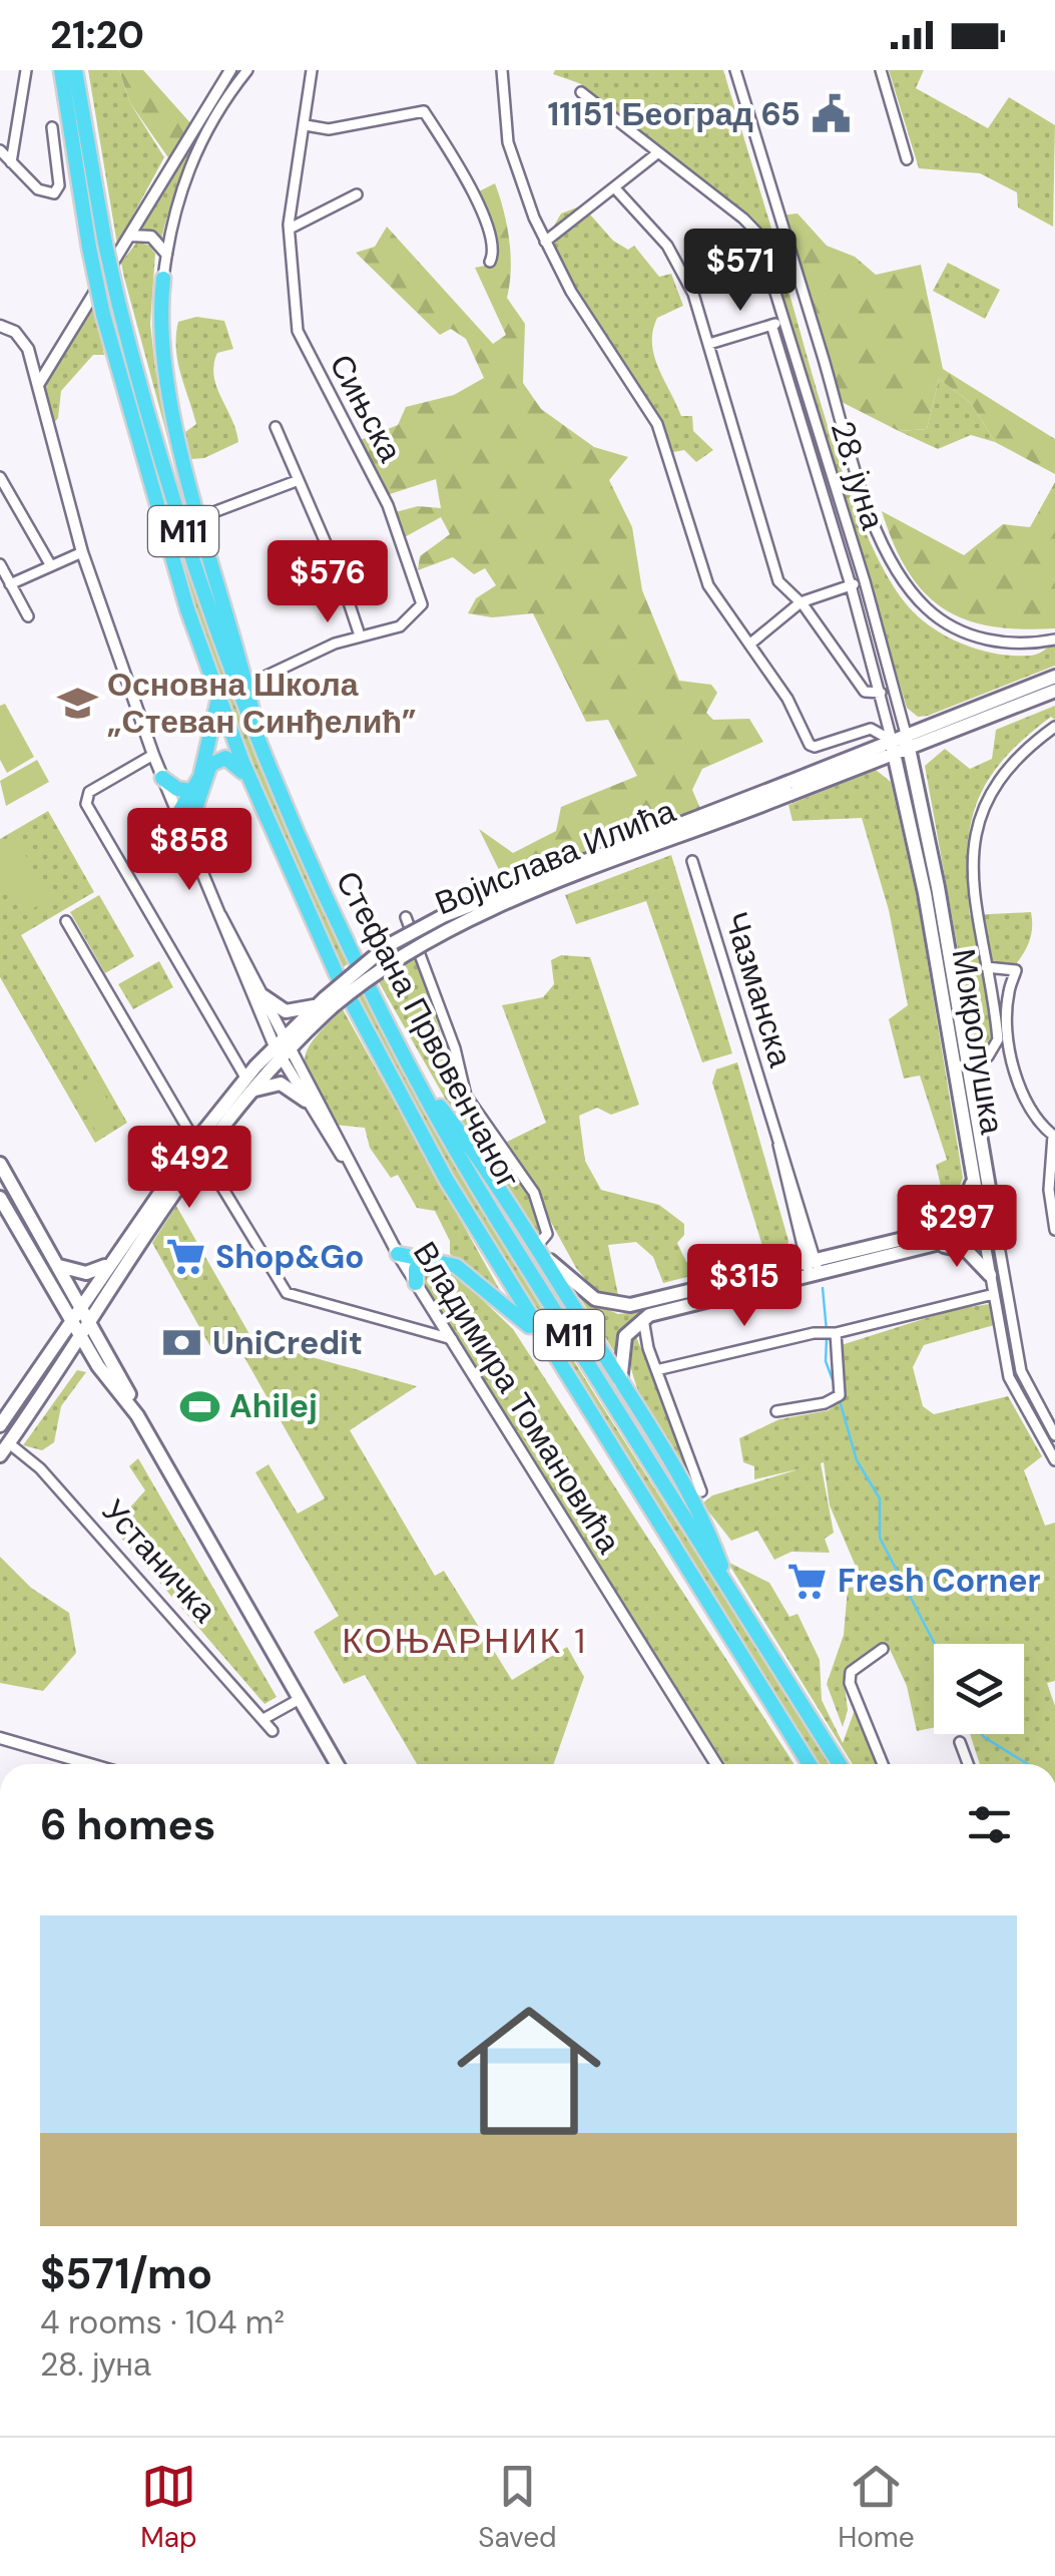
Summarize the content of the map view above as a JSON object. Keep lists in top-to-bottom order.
{
  "streets": {
    "highway": ["M11", "Стефана Првовенчаног"],
    "main road": ["Војислава Илића", "Мокролушка", "Устаничка"],
    "street": [
      "Сињска",
      "28. јуна",
      "Чазманска",
      "Владимира Томановића"
    ]
  },
  "crossings": [
    ["28. јуна", "Војислава Илића"],
    ["28. јуна", "Мокролушка"],
    ["Војислава Илића", "Мокролушка"],
    ["Војислава Илића", "Владимира Томановића"],
    ["Војислава Илића", "Устаничка"]
  ],
  "districts": ["КОЊАРНИК 1"],
  "places": {
    "public building": ["11151 Београд 65"],
    "school or university": ["Основна Школа „Стеван Синђелић”"],
    "supermarket": ["Shop&Go", "Fresh Corner"],
    "bank": ["UniCredit"],
    "sports": ["Ahilej"]
  },
  "page": {
    "status": "21:20",
    "price": [
      "$571",
      "$576",
      "$858",
      "$492",
      "$297",
      "$315"
    ],
    "heading": "6 homes",
    "list": [
      {
        "name": "$571/mo",
        "note": "4 rooms · 104 m² · 28. јуна"
      }
    ],
    "tabs": ["Map", "Saved", "Home"]
  }
}
